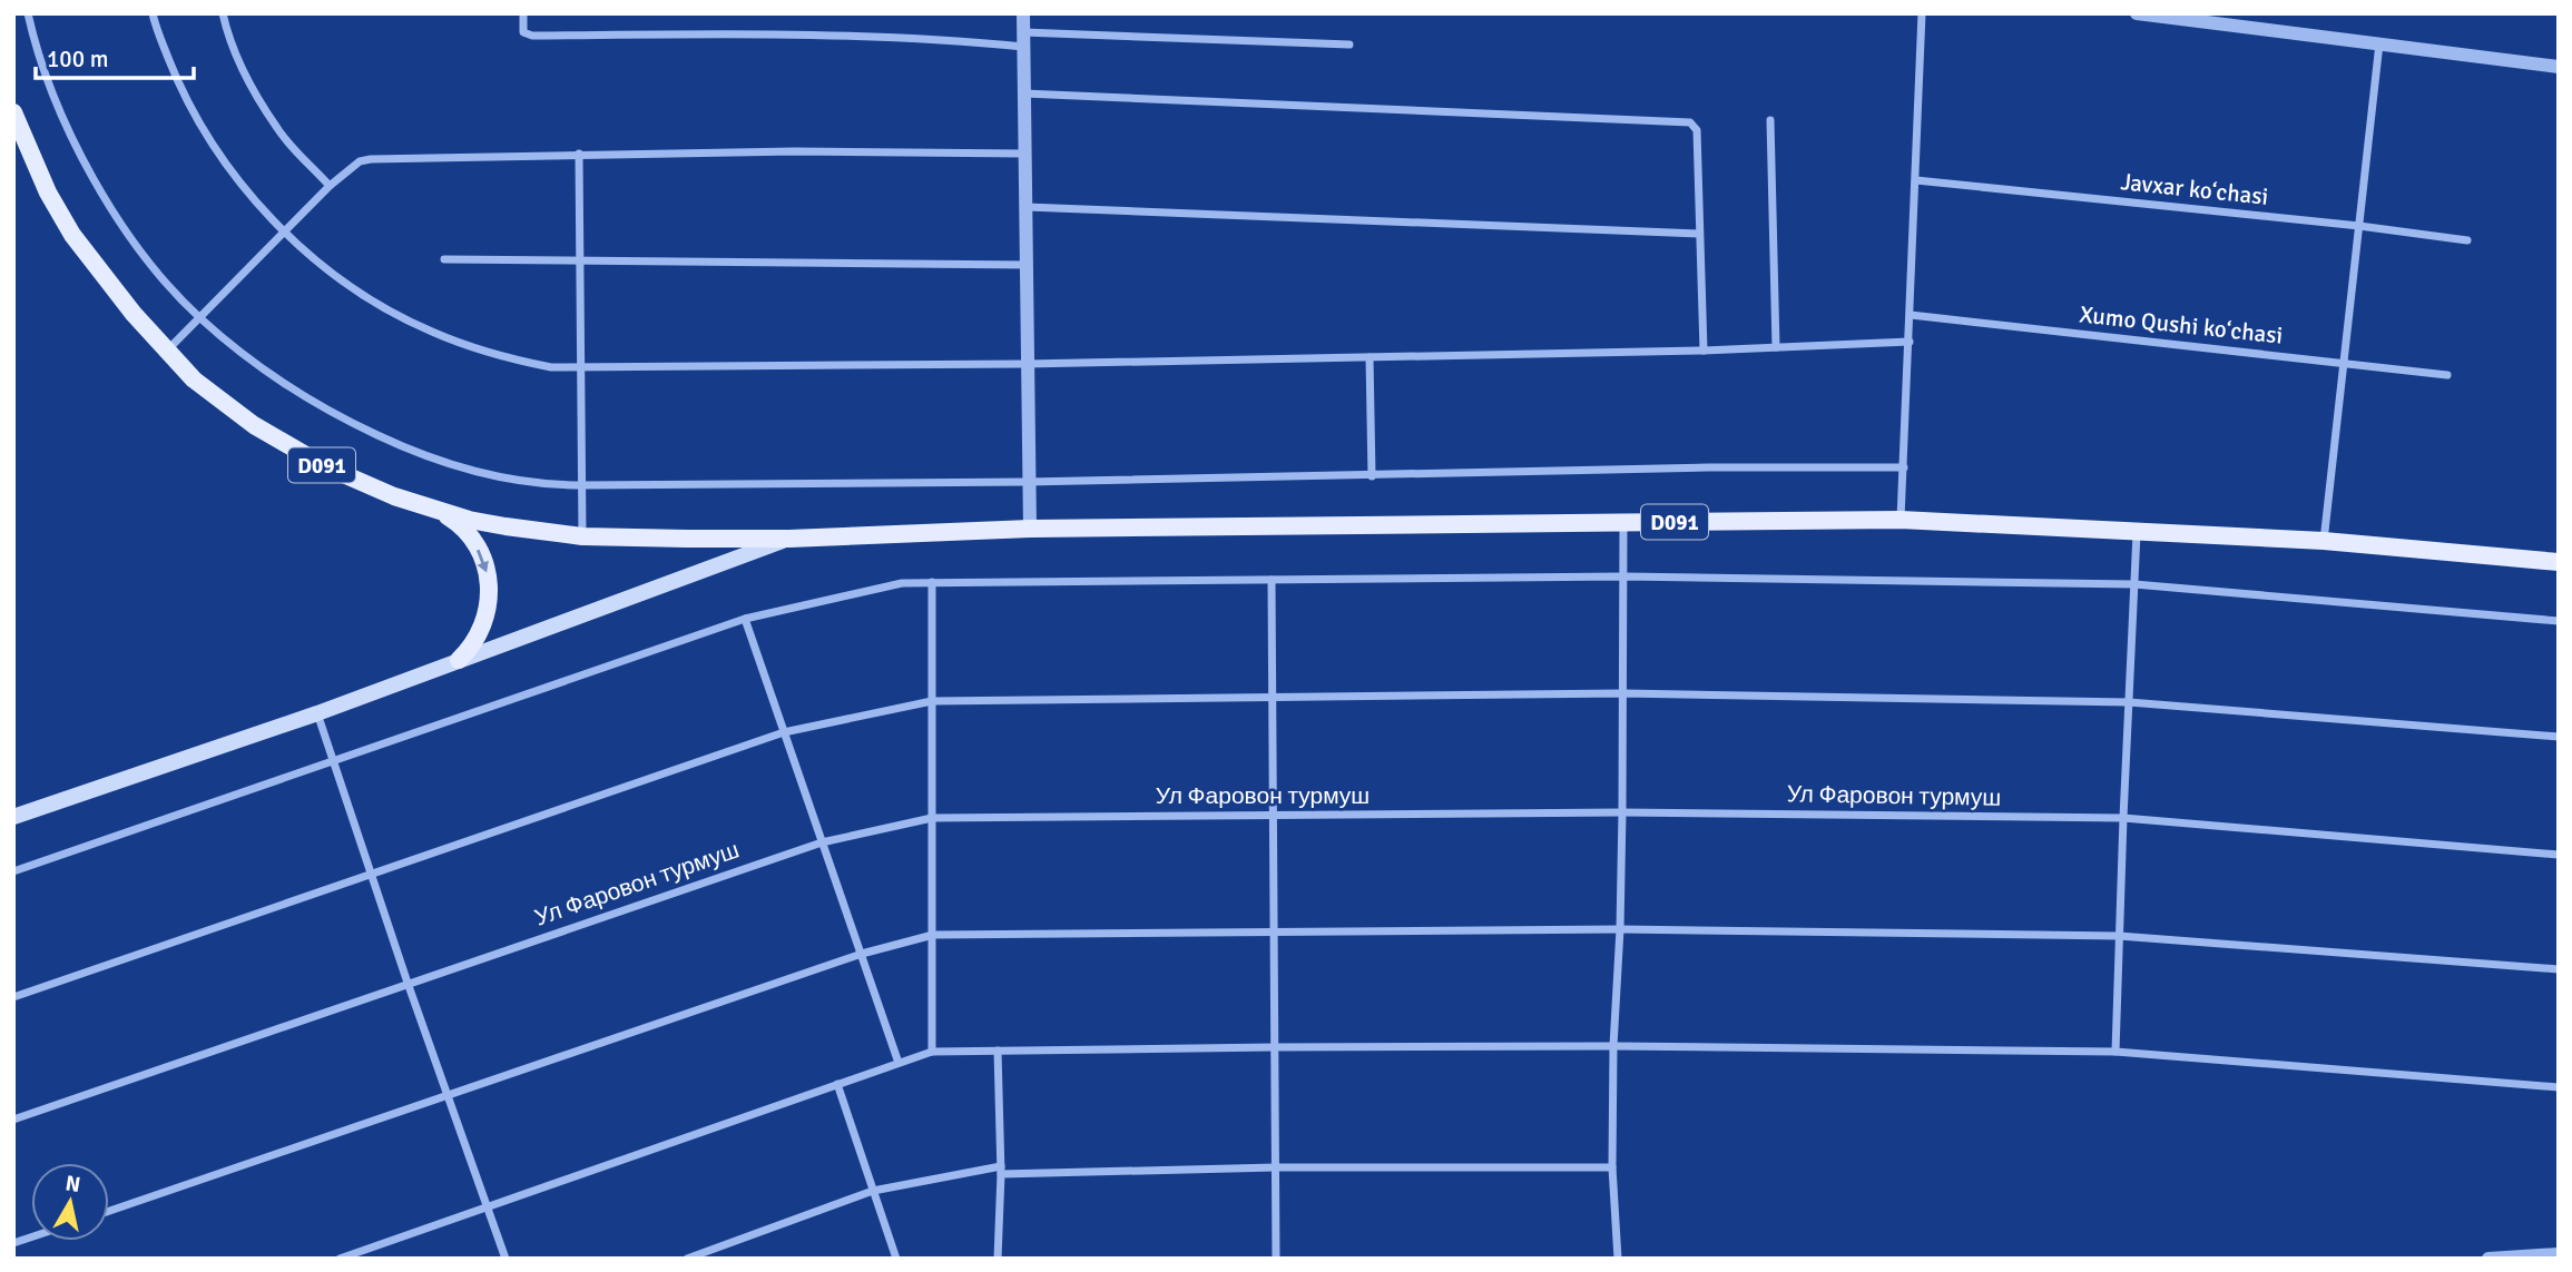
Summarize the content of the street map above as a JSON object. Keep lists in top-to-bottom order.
{
  "streets": {
    "main road": ["D091"],
    "street": ["Javxar koʻchasi", "Xumo Qushi koʻchasi", "Ул Фаровон турмуш"]
  },
  "scale_bar": "100 m",
  "north": "top"
}
